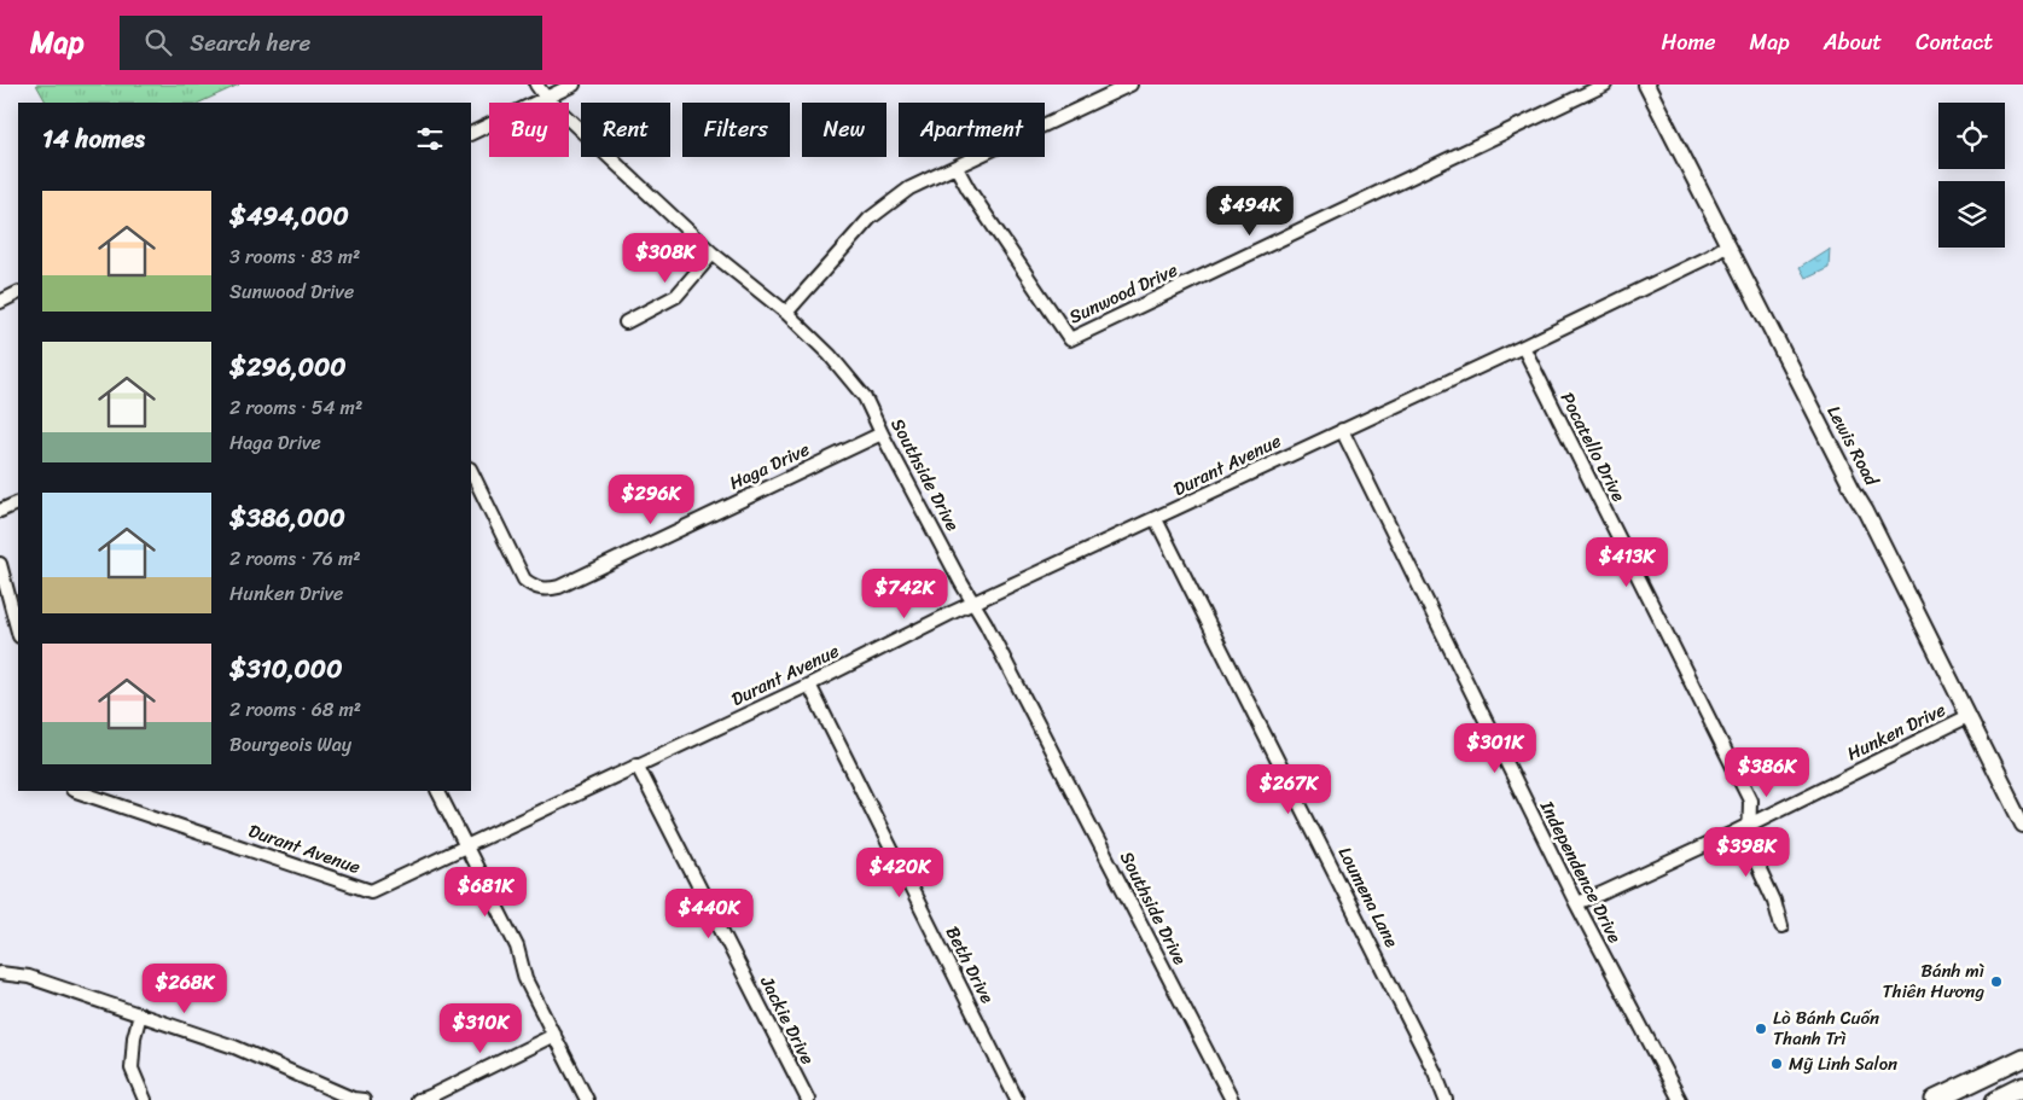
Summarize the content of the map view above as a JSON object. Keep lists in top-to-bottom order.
{
  "streets": {
    "street": [
      "Sunwood Drive",
      "Lewis Road",
      "Pocatello Drive",
      "Durant Avenue",
      "Haga Drive",
      "Southside Drive",
      "Hunken Drive",
      "Independence Drive",
      "Loumena Lane",
      "Beth Drive",
      "Jackie Drive"
    ]
  },
  "crossings": [
    ["Lewis Road", "Durant Avenue"],
    ["Lewis Road", "Hunken Drive"],
    ["Pocatello Drive", "Durant Avenue"],
    ["Pocatello Drive", "Hunken Drive"],
    ["Durant Avenue", "Southside Drive"],
    ["Durant Avenue", "Independence Drive"],
    ["Durant Avenue", "Loumena Lane"],
    ["Durant Avenue", "Beth Drive"],
    ["Durant Avenue", "Jackie Drive"],
    ["Haga Drive", "Southside Drive"],
    ["Hunken Drive", "Independence Drive"]
  ],
  "places": ["Bánh mì Thiên Hương", "Lò Bánh Cuốn Thanh Trì", "Mỹ Linh Salon"],
  "page": {
    "header": "Map",
    "search": "Search here",
    "nav": [
      "Home",
      "Map",
      "About",
      "Contact"
    ],
    "chip": [
      "Buy",
      "Rent",
      "Filters",
      "New",
      "Apartment"
    ],
    "heading": "14 homes",
    "list": [
      {
        "name": "$494,000",
        "note": "3 rooms · 83 m² · Sunwood Drive"
      },
      {
        "name": "$296,000",
        "note": "2 rooms · 54 m² · Haga Drive"
      },
      {
        "name": "$386,000",
        "note": "2 rooms · 76 m² · Hunken Drive"
      },
      {
        "name": "$310,000",
        "note": "2 rooms · 68 m² · Bourgeois Way"
      }
    ],
    "price": [
      "$494K",
      "$308K",
      "$296K",
      "$413K",
      "$742K",
      "$301K",
      "$386K",
      "$267K",
      "$398K",
      "$420K",
      "$681K",
      "$440K",
      "$268K",
      "$310K"
    ]
  }
}
